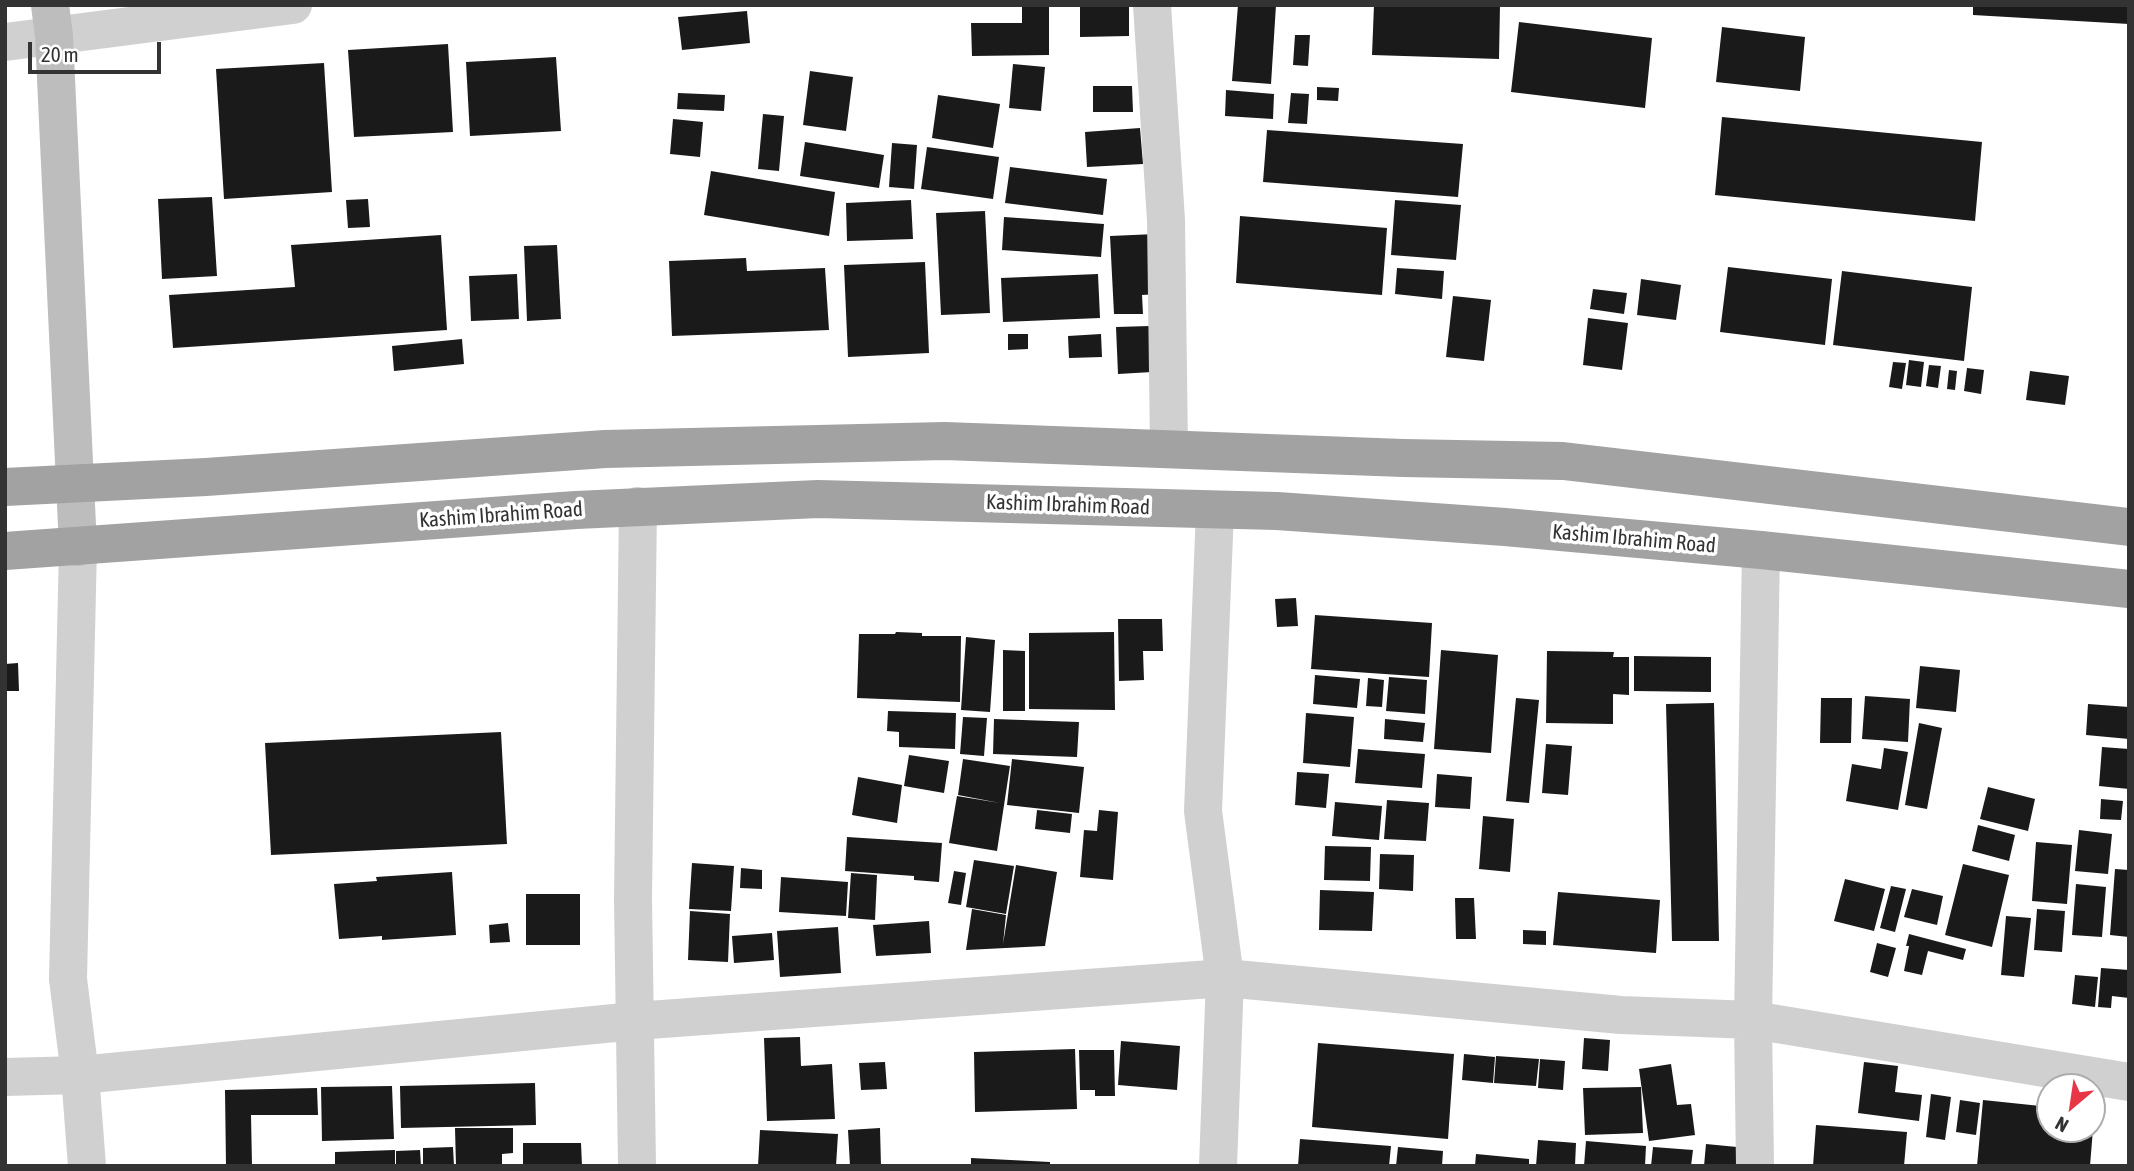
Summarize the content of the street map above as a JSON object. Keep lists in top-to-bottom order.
{
  "streets": {
    "highway": ["Kashim Ibrahim Road"]
  },
  "scale_bar": "20 m",
  "north": "bottom left"
}
